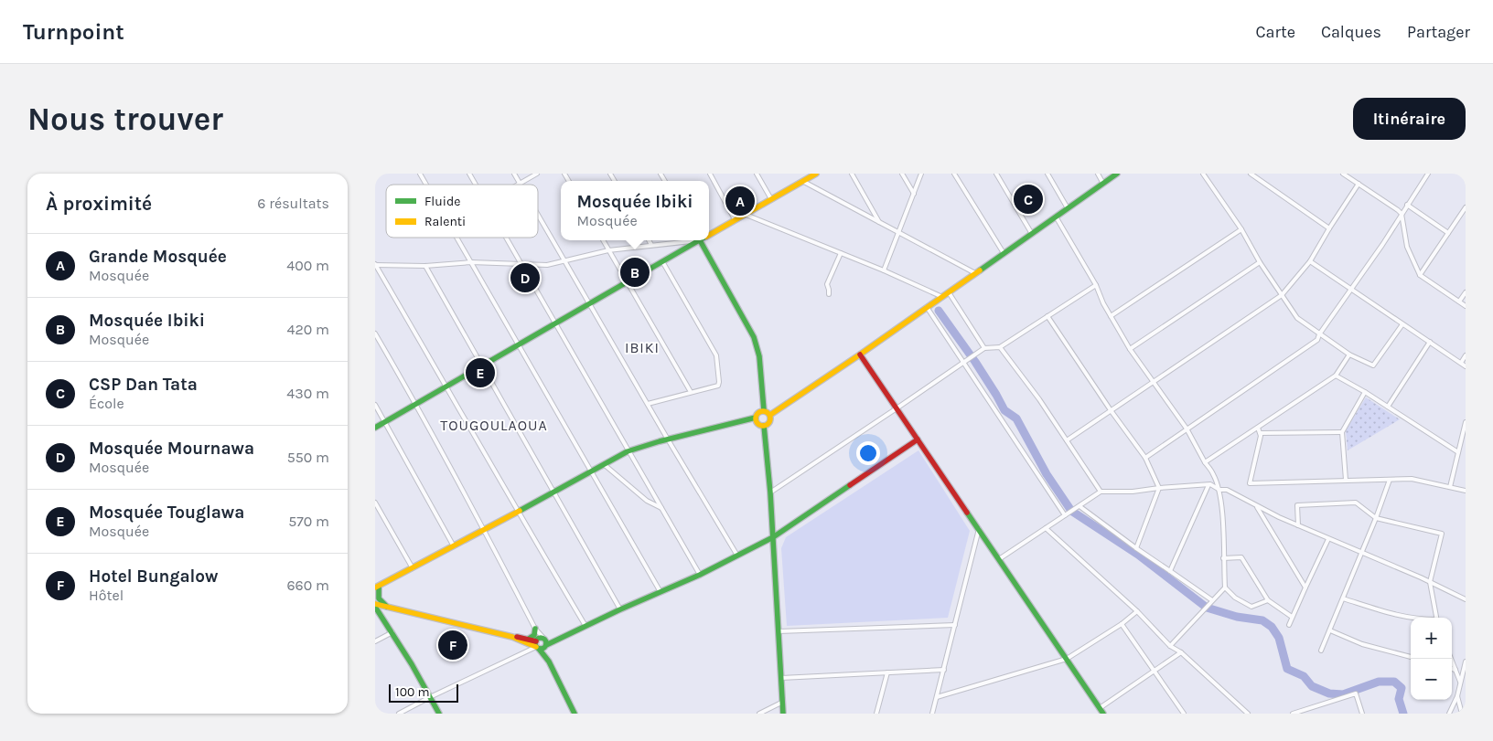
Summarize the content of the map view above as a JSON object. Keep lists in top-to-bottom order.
{
  "districts": ["IBIKI", "TOUGOULAOUA"],
  "legend": ["Fluide", "Ralenti"],
  "scale_bar": "100 m",
  "page": {
    "header": "Turnpoint",
    "nav": ["Carte", "Calques", "Partager"],
    "buttons": "Itinéraire",
    "title": "Nous trouver",
    "heading": ["À proximité", "6 résultats"],
    "popup": ["Mosquée Ibiki", "Mosquée"],
    "pins": [
      "C",
      "A",
      "B",
      "D",
      "E",
      "F"
    ],
    "list": [
      {
        "mark": "A",
        "name": "Grande Mosquée",
        "note": "Mosquée",
        "value": "400 m"
      },
      {
        "mark": "B",
        "name": "Mosquée Ibiki",
        "note": "Mosquée",
        "value": "420 m"
      },
      {
        "mark": "C",
        "name": "CSP Dan Tata",
        "note": "École",
        "value": "430 m"
      },
      {
        "mark": "D",
        "name": "Mosquée Mournawa",
        "note": "Mosquée",
        "value": "550 m"
      },
      {
        "mark": "E",
        "name": "Mosquée Touglawa",
        "note": "Mosquée",
        "value": "570 m"
      },
      {
        "mark": "F",
        "name": "Hotel Bungalow",
        "note": "Hôtel",
        "value": "660 m"
      }
    ],
    "map_buttons": ["+", "−"],
    "scale": "100 m"
  }
}
